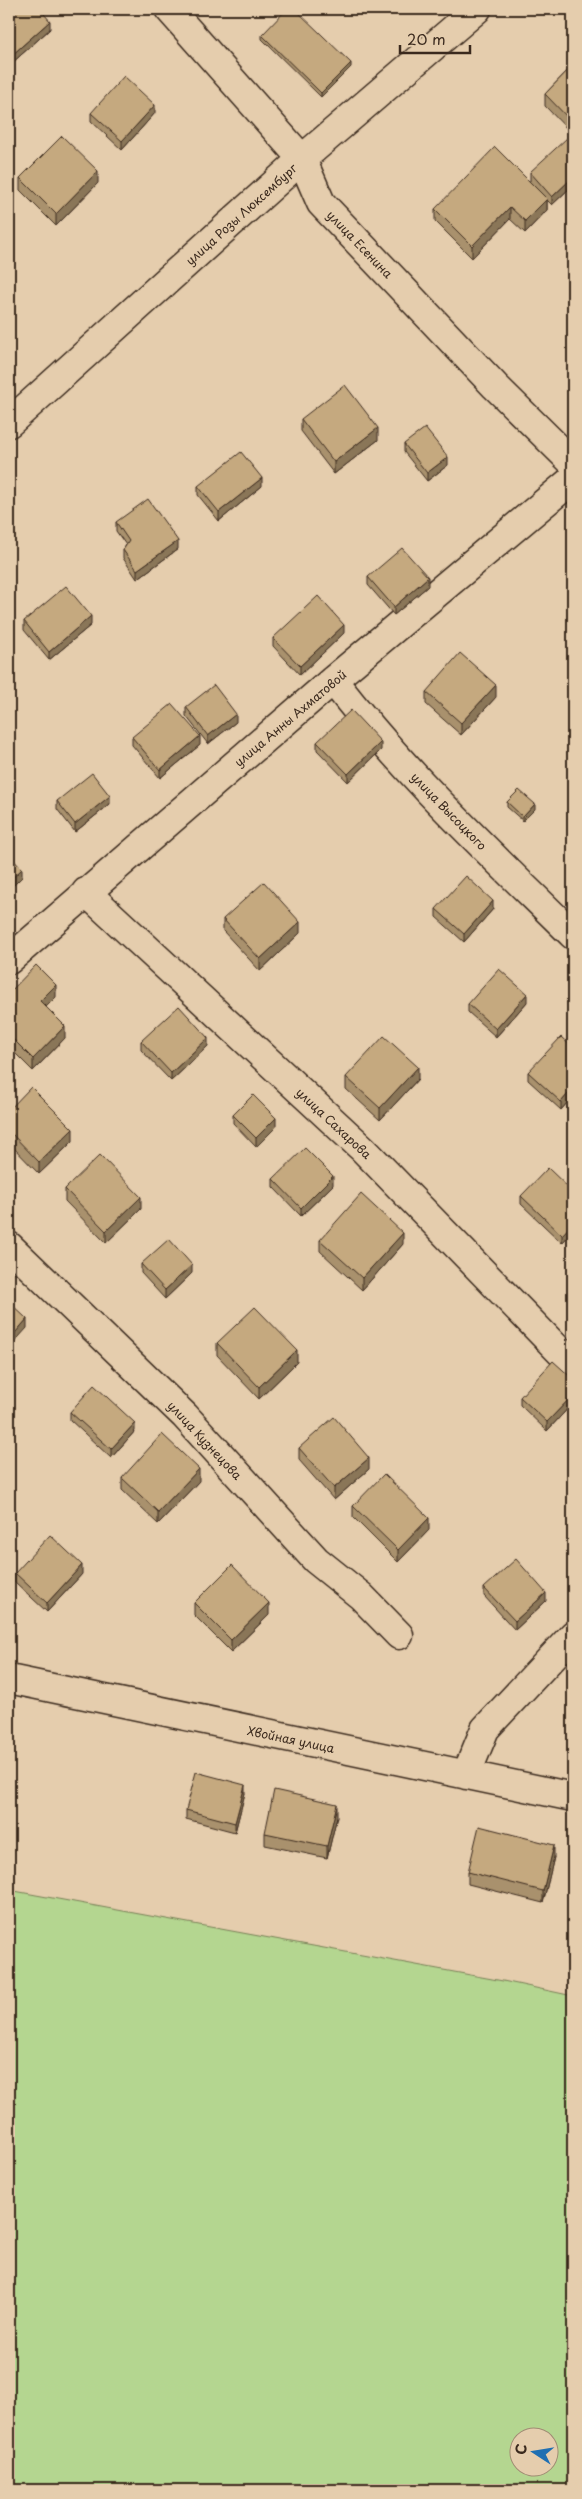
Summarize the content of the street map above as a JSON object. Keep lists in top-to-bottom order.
{
  "streets": {
    "street": [
      "улица Розы Люксембург",
      "улица Есенина",
      "улица Анны Ахматовой",
      "улица Высоцкого",
      "улица Сахарова",
      "улица Кузнецова",
      "Хвойная улица"
    ]
  },
  "crossings": [
    ["улица Розы Люксембург", "улица Есенина"],
    ["улица Анны Ахматовой", "улица Высоцкого"],
    ["улица Анны Ахматовой", "улица Сахарова"]
  ],
  "scale_bar": "20 m",
  "north": "left"
}
